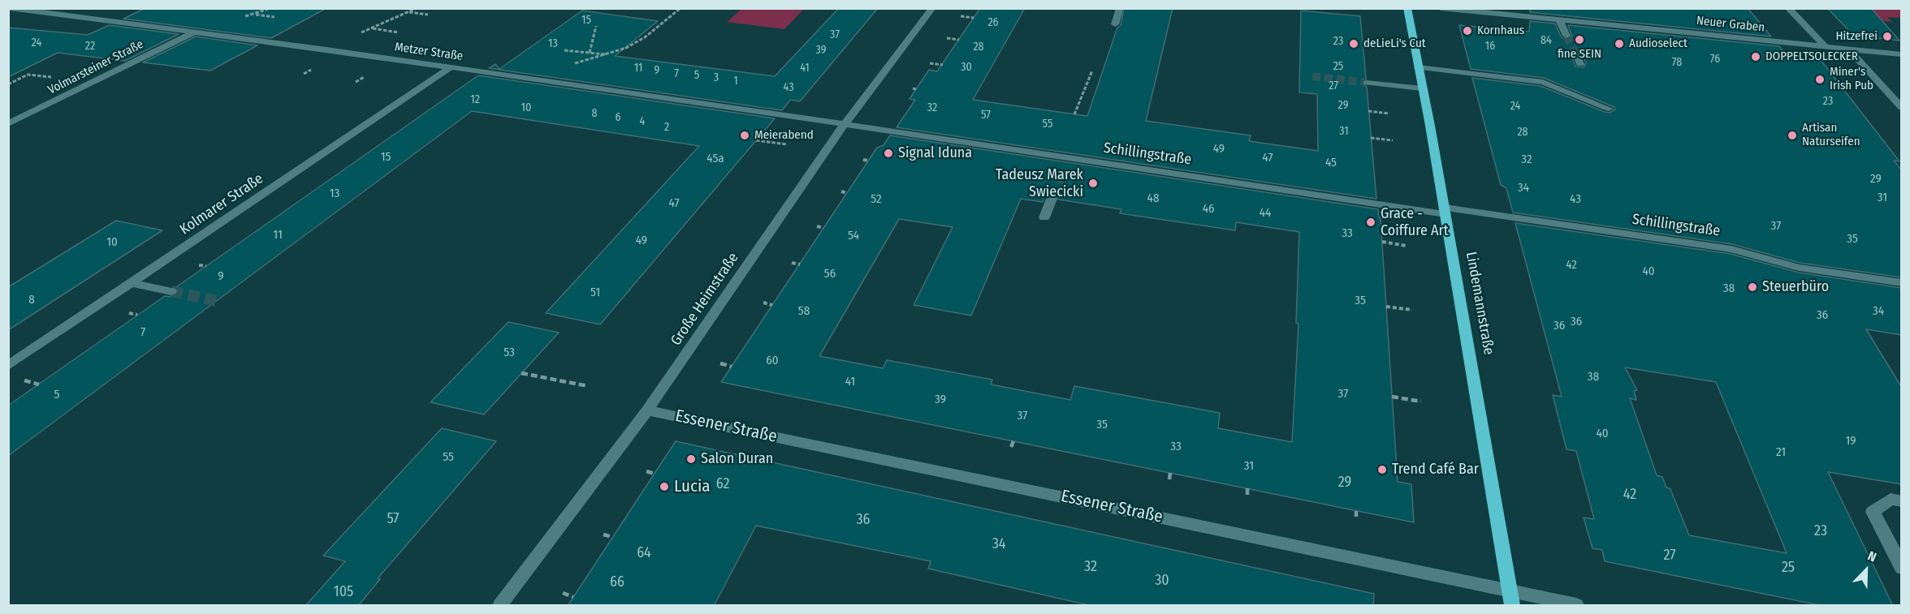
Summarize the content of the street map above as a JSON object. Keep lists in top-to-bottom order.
{
  "streets": {
    "main road": ["Lindemannstraße"],
    "street": [
      "Neuer Graben",
      "Metzer Straße",
      "Volmarsteiner Straße",
      "Schillingstraße",
      "Kolmarer Straße",
      "Große Heimstraße",
      "Essener Straße"
    ]
  },
  "crossings": [
    ["Metzer Straße", "Volmarsteiner Straße"],
    ["Metzer Straße", "Schillingstraße"],
    ["Metzer Straße", "Kolmarer Straße"],
    ["Metzer Straße", "Große Heimstraße"],
    ["Schillingstraße", "Große Heimstraße"],
    ["Schillingstraße", "Lindemannstraße"],
    ["Große Heimstraße", "Essener Straße"],
    ["Lindemannstraße", "Essener Straße"]
  ],
  "places": [
    "Kornhaus",
    "Hitzefrei",
    "fine SEIN",
    "deLieLi's Cut",
    "Audioselect",
    "DOPPELTSOLECKER",
    "Miner's Irish Pub",
    "Meierabend",
    "Artisan Naturseifen",
    "Signal Iduna",
    "Tadeusz Marek Swiecicki",
    "Grace - Coiffure Art",
    "Steuerbüro",
    "Salon Duran",
    "Trend Café Bar",
    "Lucia"
  ],
  "house_numbers": [
    "15",
    "26",
    "37",
    "84",
    "23",
    "24",
    "13",
    "22",
    "16",
    "28",
    "39",
    "76",
    "78",
    "25",
    "30",
    "11",
    "41",
    "9",
    "7",
    "5",
    "3",
    "1",
    "27",
    "43",
    "12",
    "23",
    "29",
    "24",
    "10",
    "32",
    "8",
    "57",
    "6",
    "4",
    "55",
    "2",
    "31",
    "28",
    "49",
    "15",
    "47",
    "45a",
    "32",
    "45",
    "29",
    "34",
    "13",
    "31",
    "48",
    "52",
    "43",
    "47",
    "46",
    "44",
    "37",
    "33",
    "11",
    "54",
    "35",
    "49",
    "10",
    "42",
    "40",
    "56",
    "9",
    "38",
    "51",
    "8",
    "35",
    "58",
    "34",
    "36",
    "36",
    "36",
    "7",
    "53",
    "60",
    "38",
    "41",
    "37",
    "5",
    "39",
    "37",
    "35",
    "40",
    "19",
    "33",
    "21",
    "55",
    "31",
    "29",
    "62",
    "42",
    "57",
    "36",
    "23",
    "34",
    "64",
    "27",
    "32",
    "25",
    "30",
    "66",
    "105"
  ],
  "north": "top right"
}
